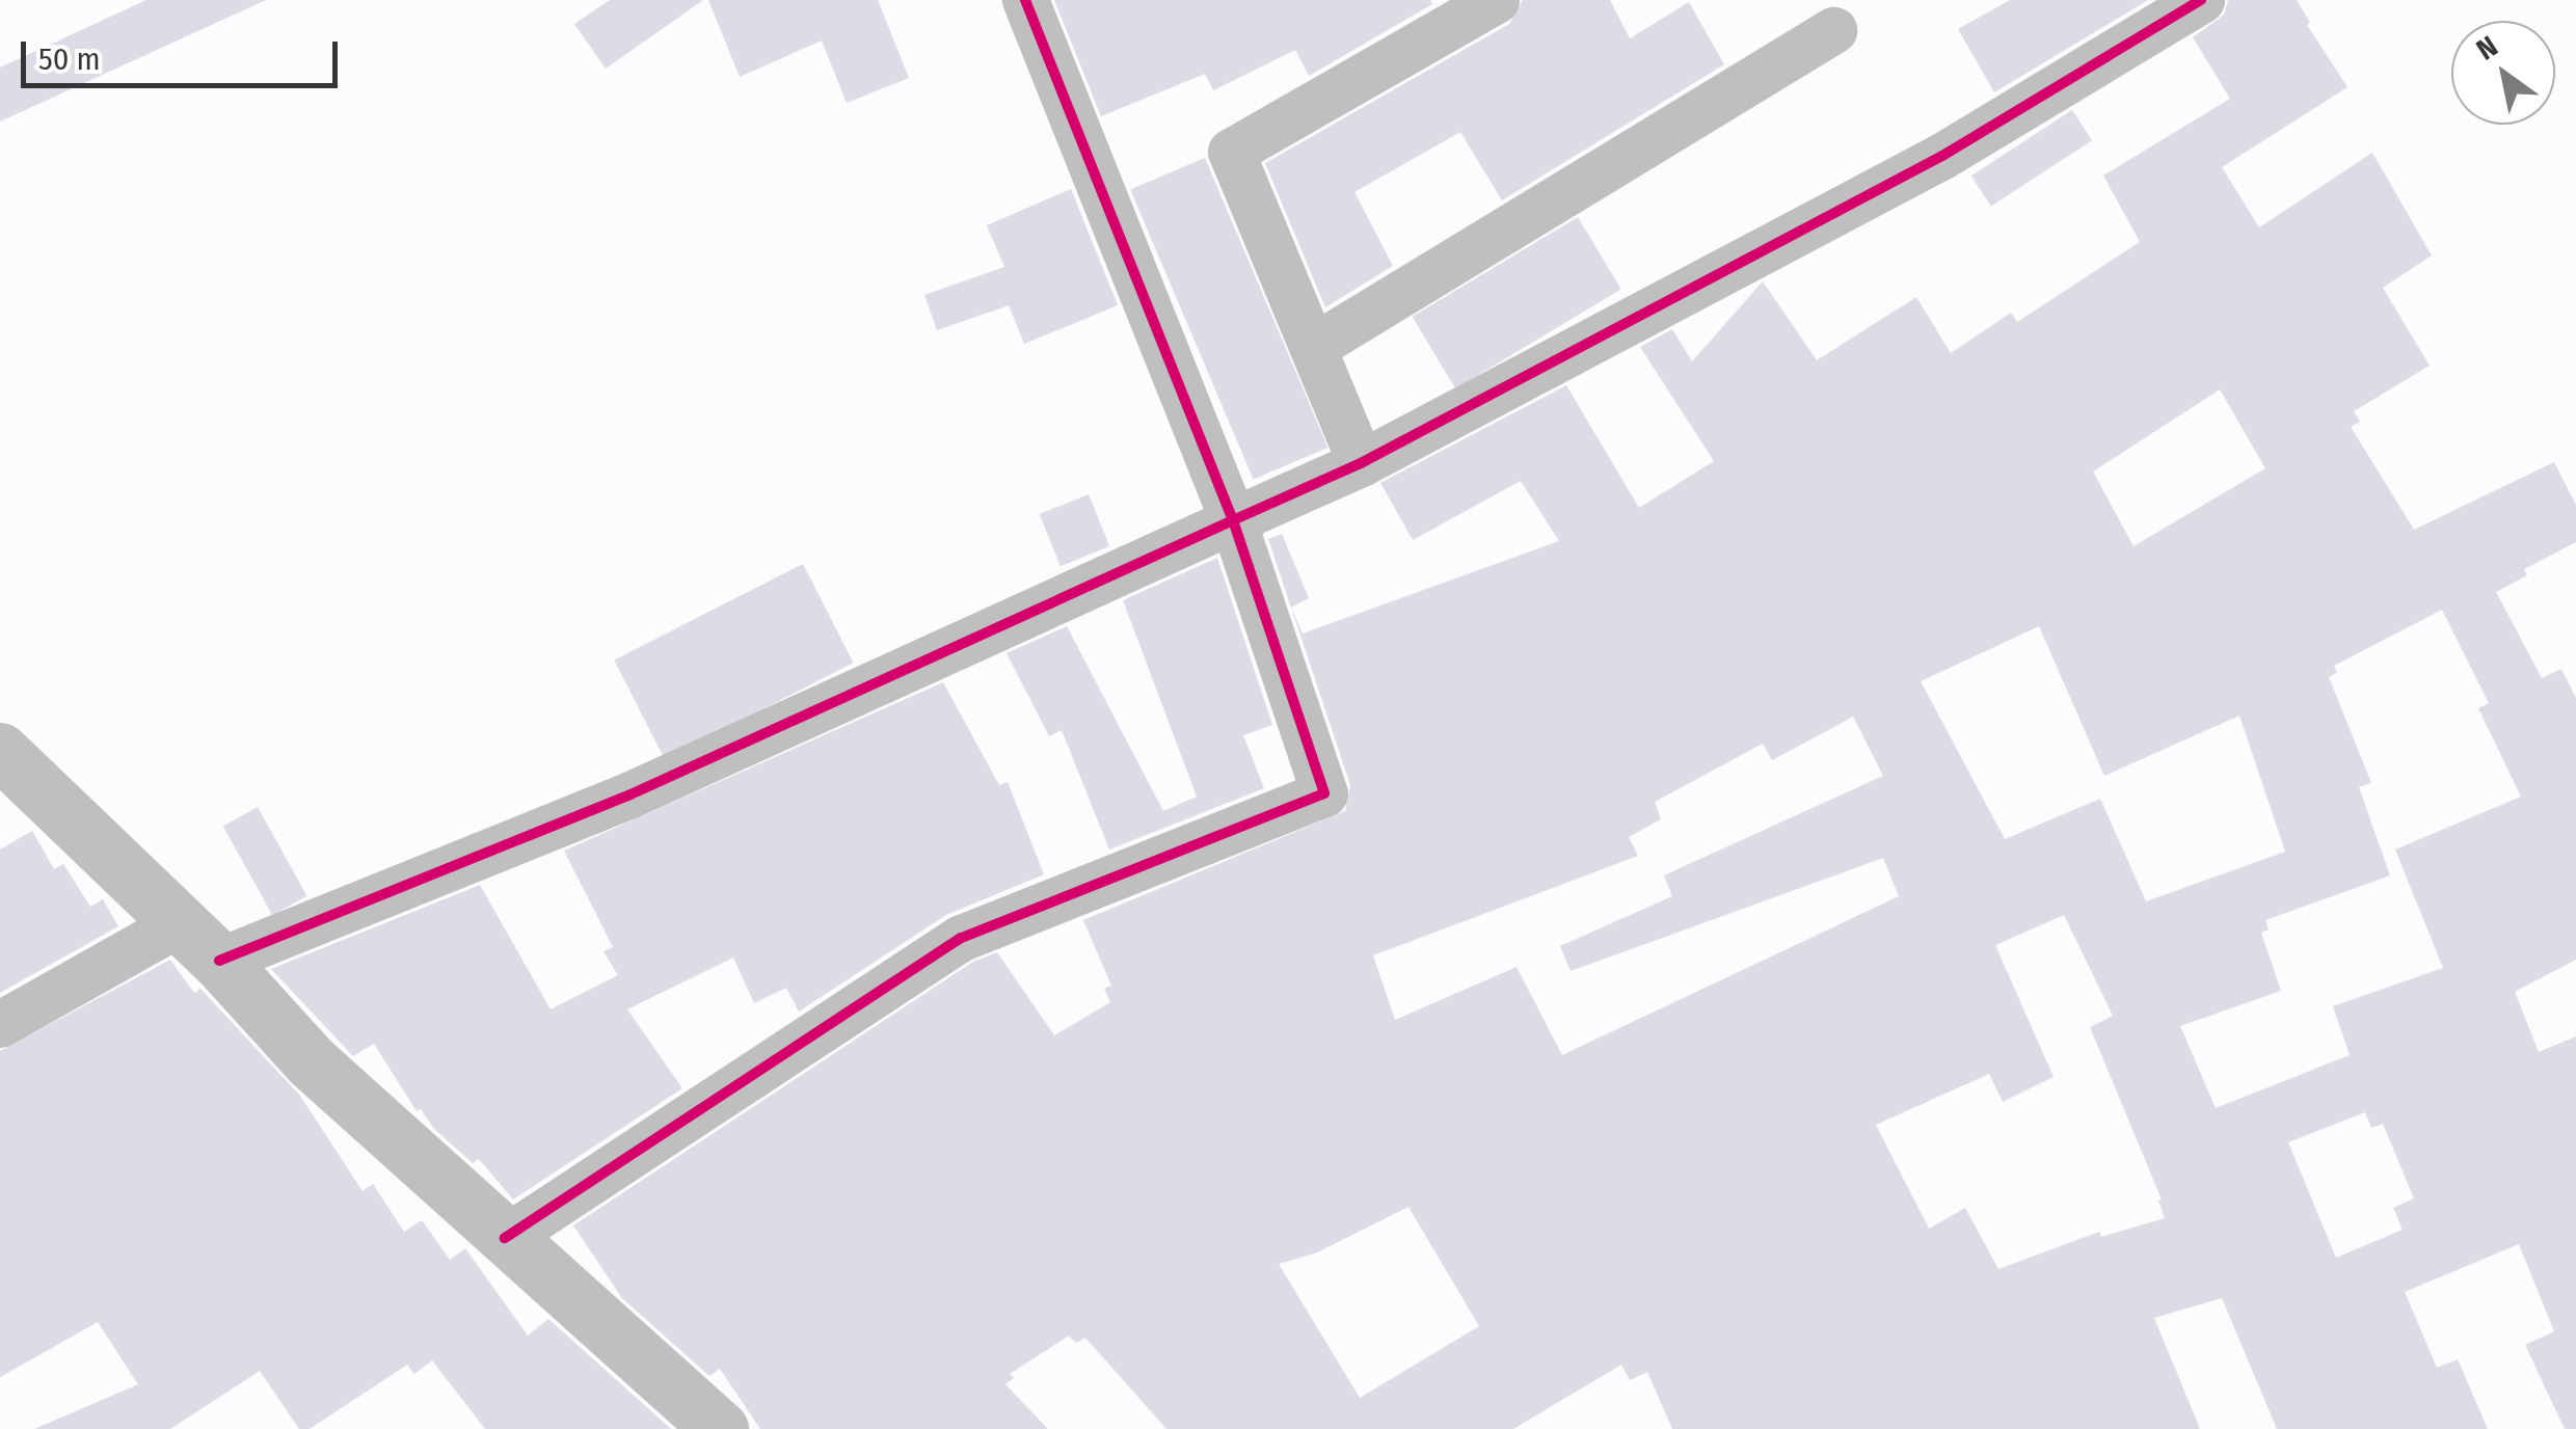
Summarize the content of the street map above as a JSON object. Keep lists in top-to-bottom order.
{
  "scale_bar": "50 m",
  "north": "top left"
}
